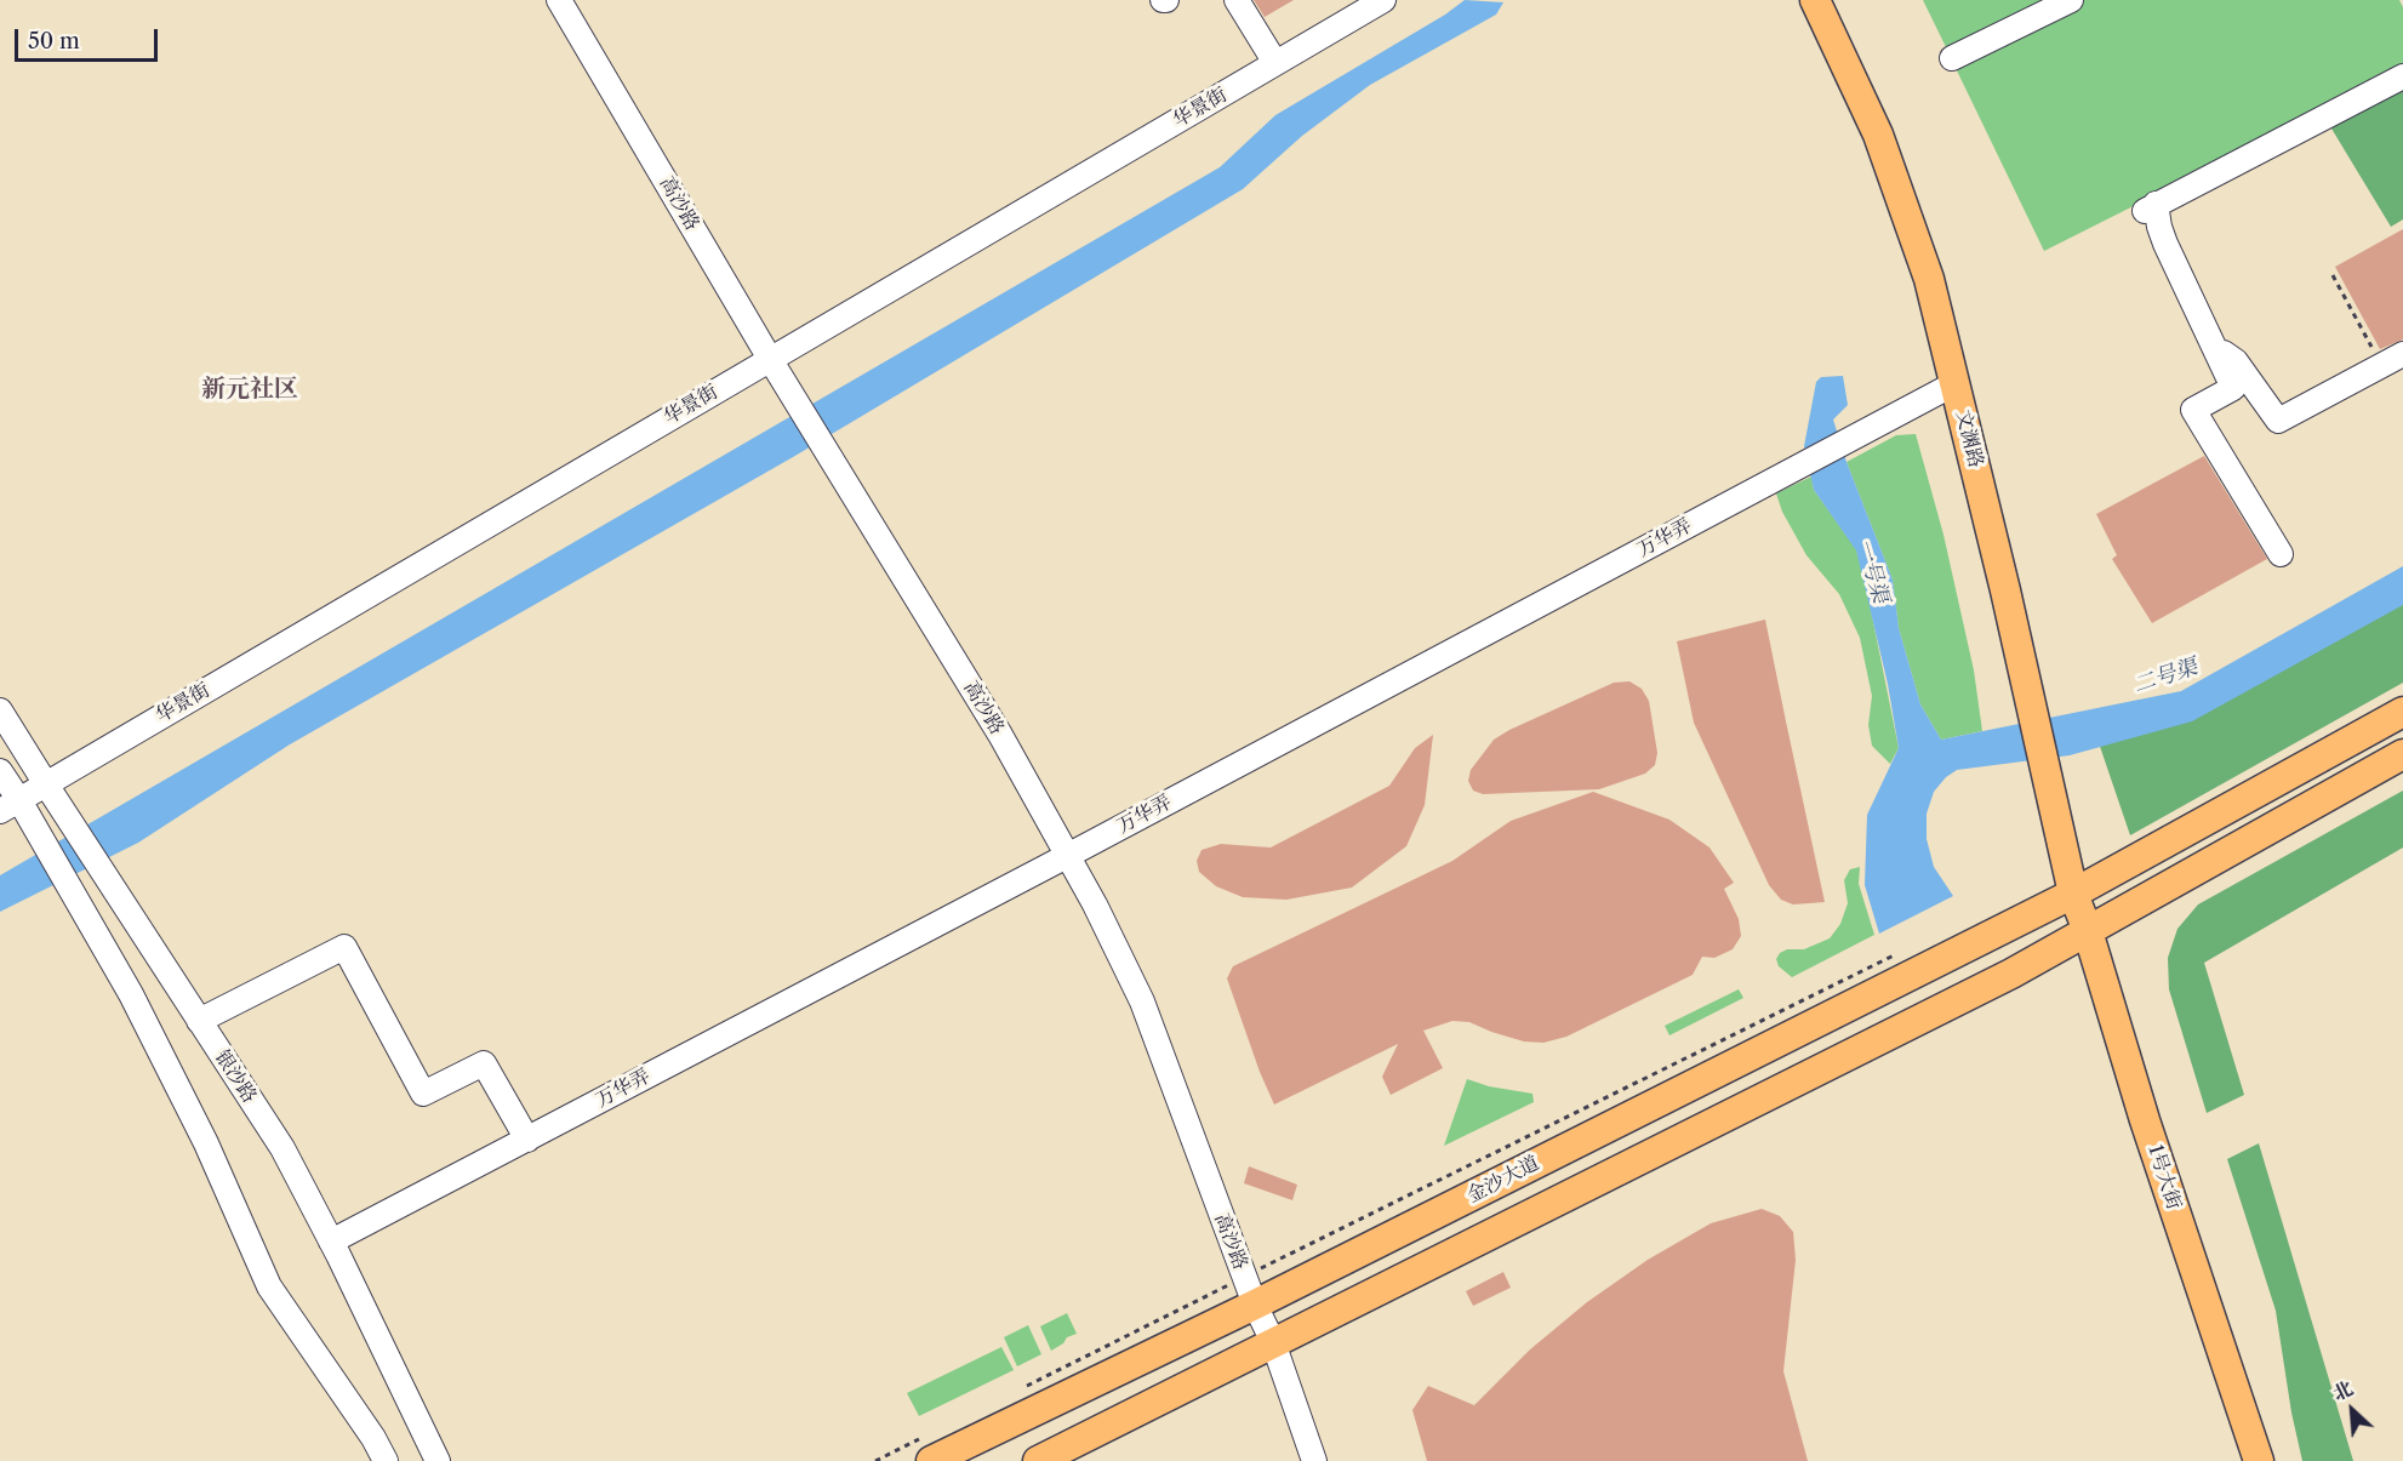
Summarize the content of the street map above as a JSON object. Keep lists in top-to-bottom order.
{
  "streets": {
    "main road": ["文渊路", "1号大街", "金沙大道"],
    "street": [
      "华景街",
      "高沙路",
      "万华弄",
      "银沙路"
    ]
  },
  "crossings": [
    ["华景街", "高沙路"],
    ["华景街", "银沙路"],
    ["高沙路", "万华弄"],
    ["高沙路", "金沙大道"],
    ["文渊路", "万华弄"],
    ["文渊路", "1号大街"],
    ["文渊路", "金沙大道"],
    ["万华弄", "银沙路"],
    ["1号大街", "金沙大道"]
  ],
  "districts": ["新元社区"],
  "water": ["一号渠", "二号渠"],
  "scale_bar": "50 m",
  "north": "top left"
}
